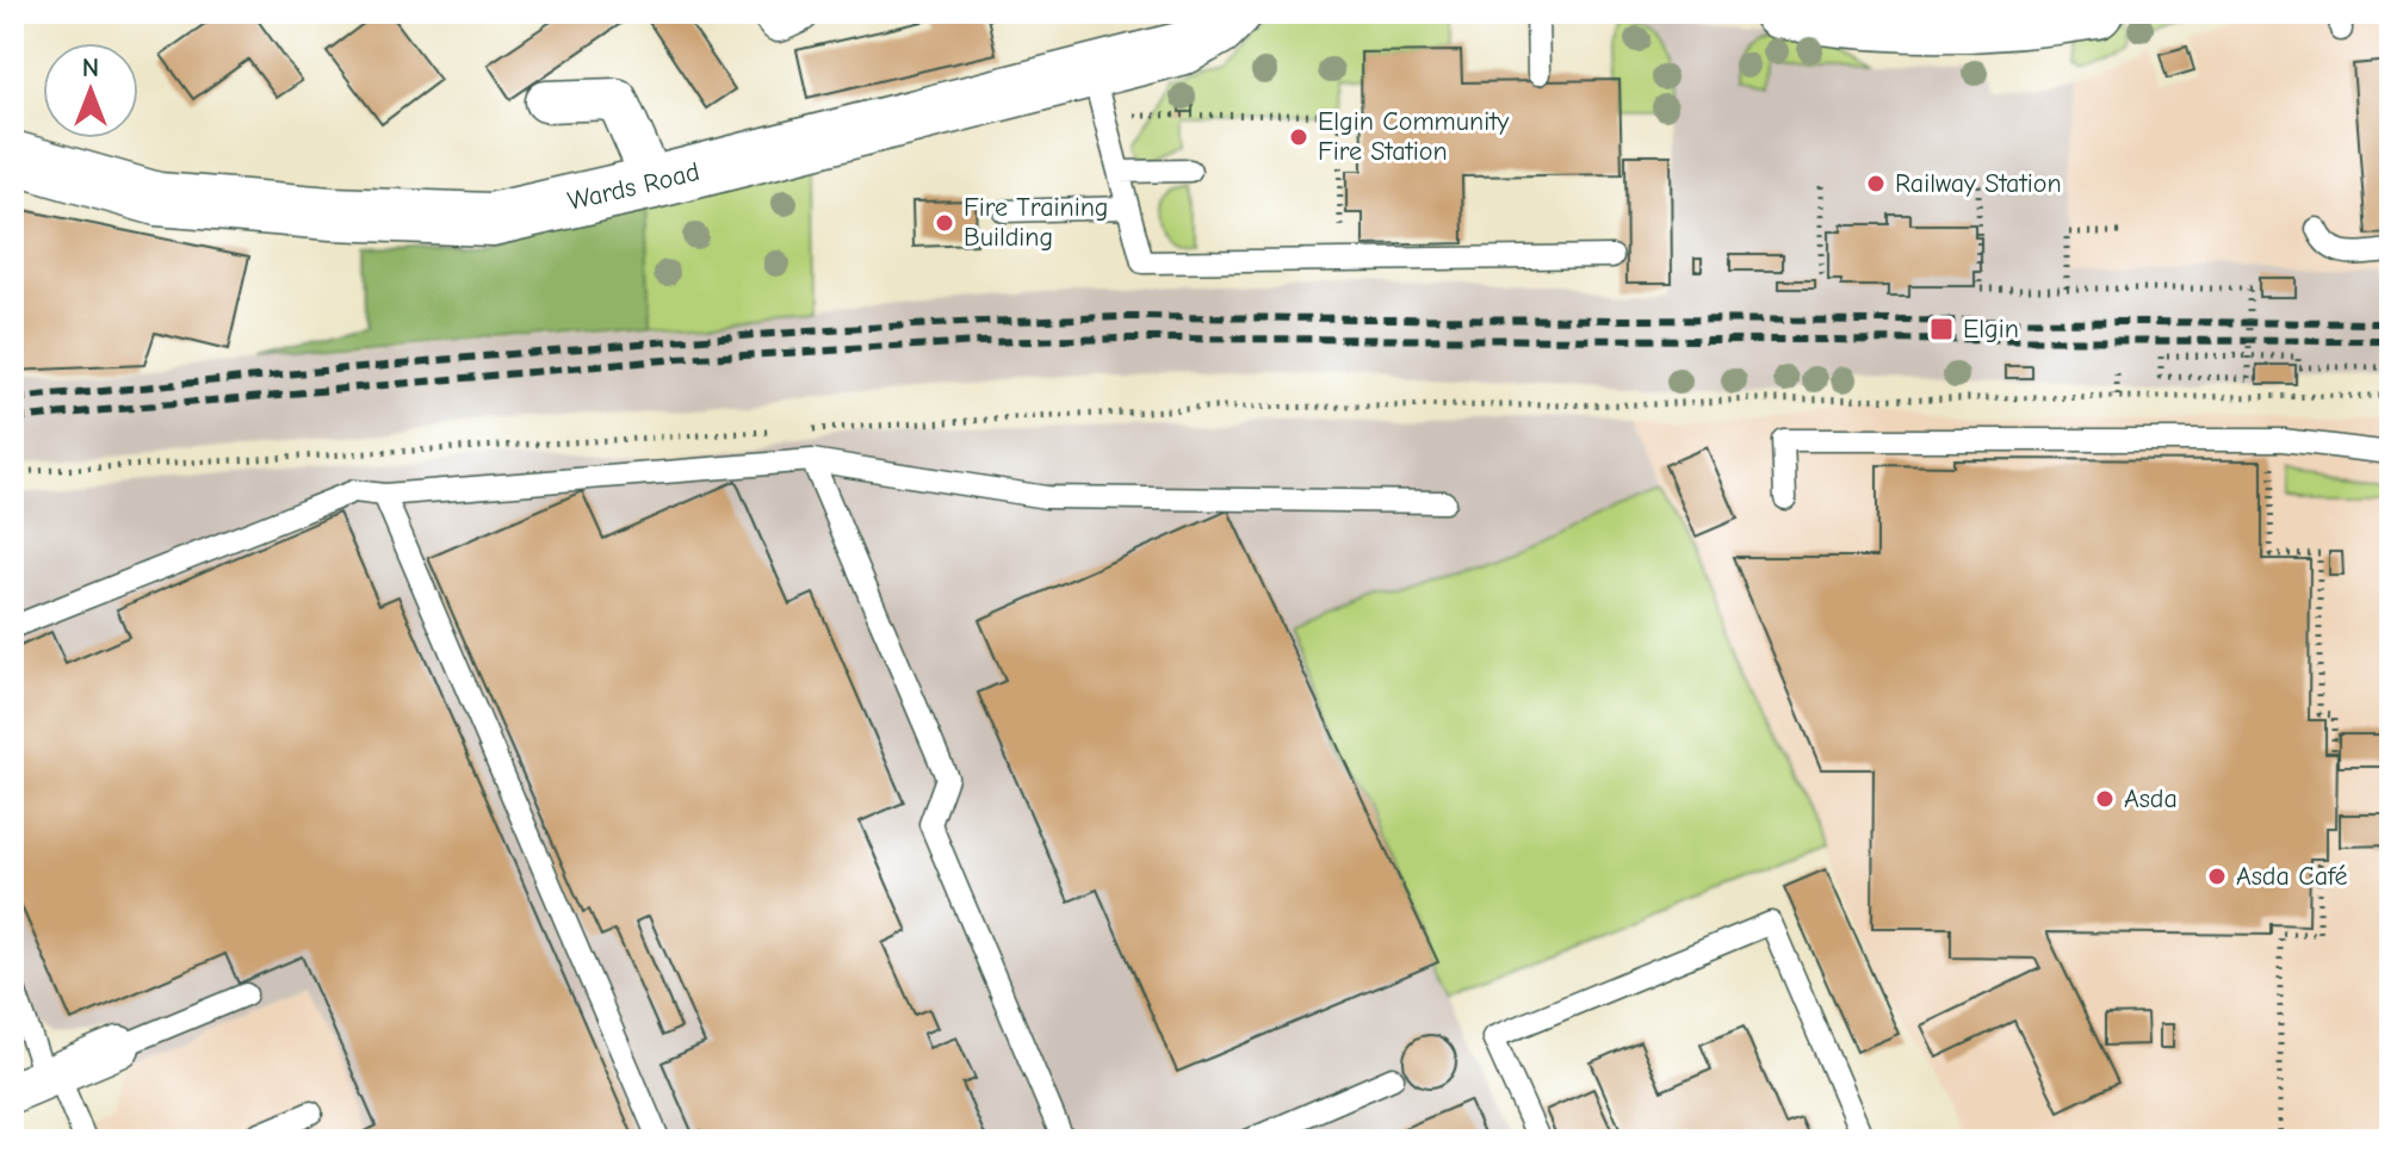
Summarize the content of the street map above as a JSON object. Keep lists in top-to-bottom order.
{
  "streets": {
    "street": ["Wards Road"]
  },
  "places": {
    "other": [
      "Elgin Community Fire Station",
      "Railway Station",
      "Fire Training Building",
      "Asda",
      "Asda Café"
    ],
    "transit": ["Elgin"]
  },
  "north": "top"
}
